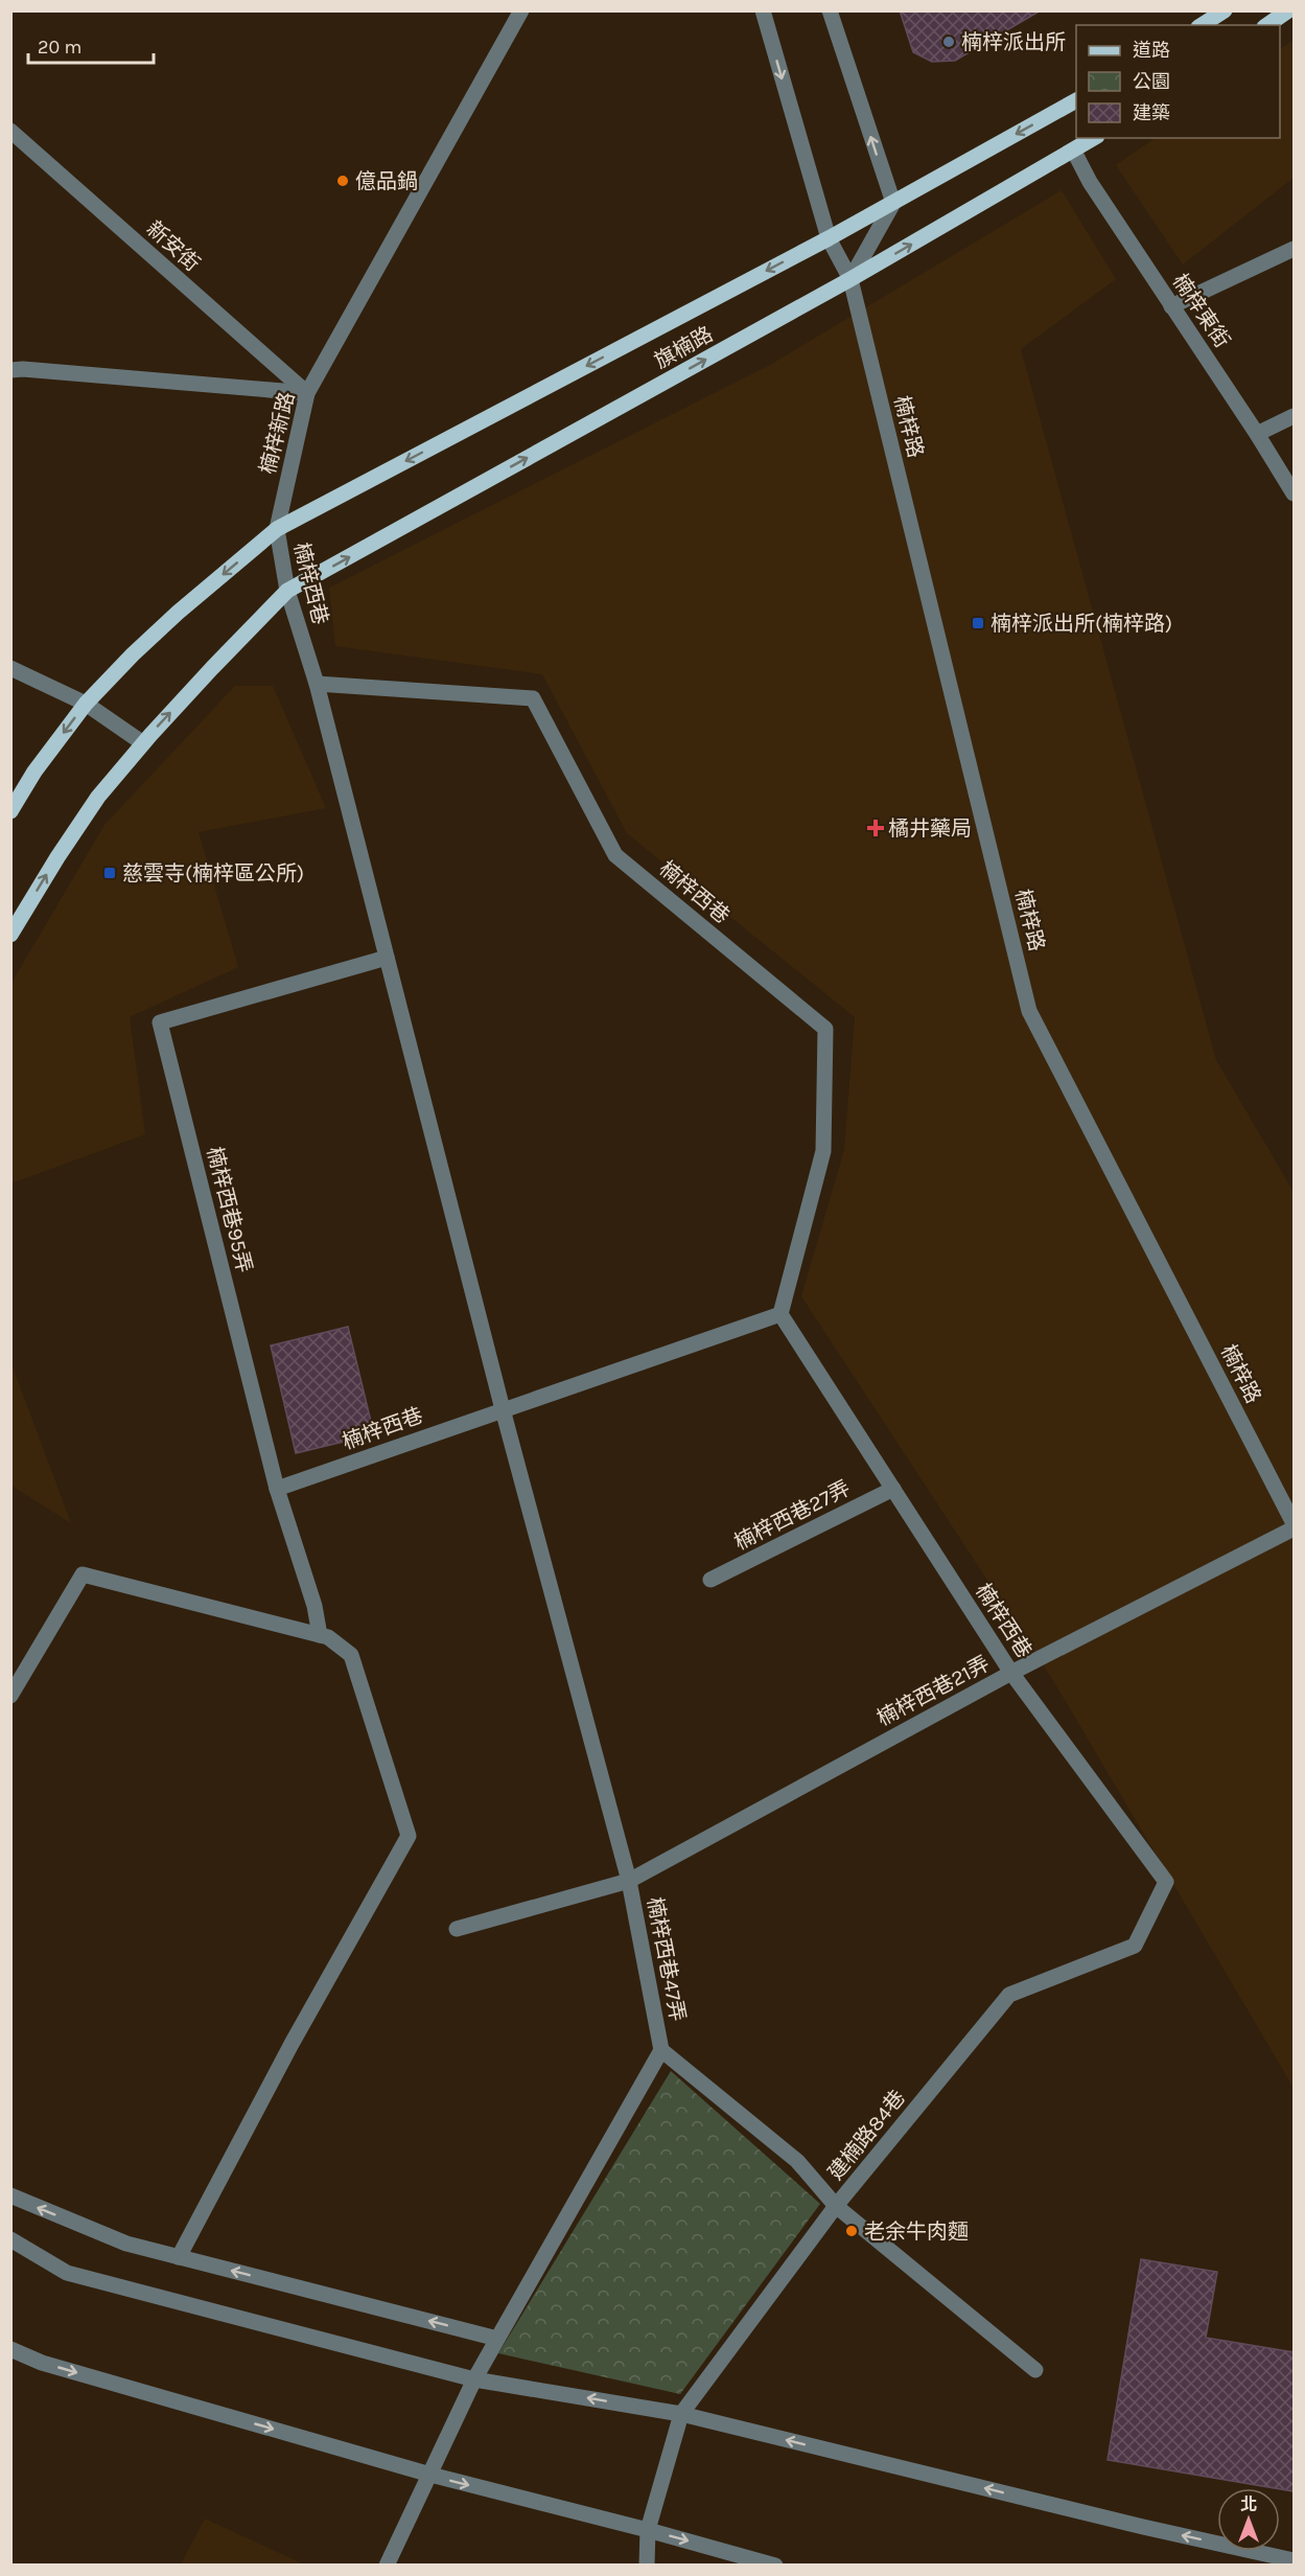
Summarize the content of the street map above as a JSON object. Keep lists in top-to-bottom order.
{
  "streets": {
    "main road": ["旗楠路"],
    "street": [
      "新安街",
      "楠梓東街",
      "楠梓路",
      "楠梓新路",
      "楠梓西巷",
      "楠梓西巷95弄",
      "楠梓西巷27弄",
      "楠梓西巷21弄",
      "楠梓西巷47弄",
      "建楠路84巷"
    ]
  },
  "crossings": [
    ["新安街", "楠梓新路"],
    ["楠梓東街", "旗楠路"],
    ["旗楠路", "楠梓路"],
    ["旗楠路", "楠梓新路"],
    ["旗楠路", "楠梓西巷"],
    ["楠梓新路", "楠梓西巷"],
    ["楠梓西巷", "楠梓西巷95弄"],
    ["楠梓西巷", "楠梓西巷27弄"],
    ["楠梓西巷", "楠梓西巷21弄"],
    ["楠梓西巷", "楠梓西巷47弄"],
    ["楠梓西巷", "建楠路84巷"],
    ["楠梓西巷21弄", "楠梓西巷47弄"]
  ],
  "places": {
    "other": ["楠梓派出所", "億品鍋", "老余牛肉麵"],
    "transit": ["楠梓派出所(楠梓路)", "慈雲寺(楠梓區公所)"],
    "health": ["橘井藥局"]
  },
  "legend": ["道路", "公園", "建築"],
  "scale_bar": "20 m",
  "north": "top"
}
